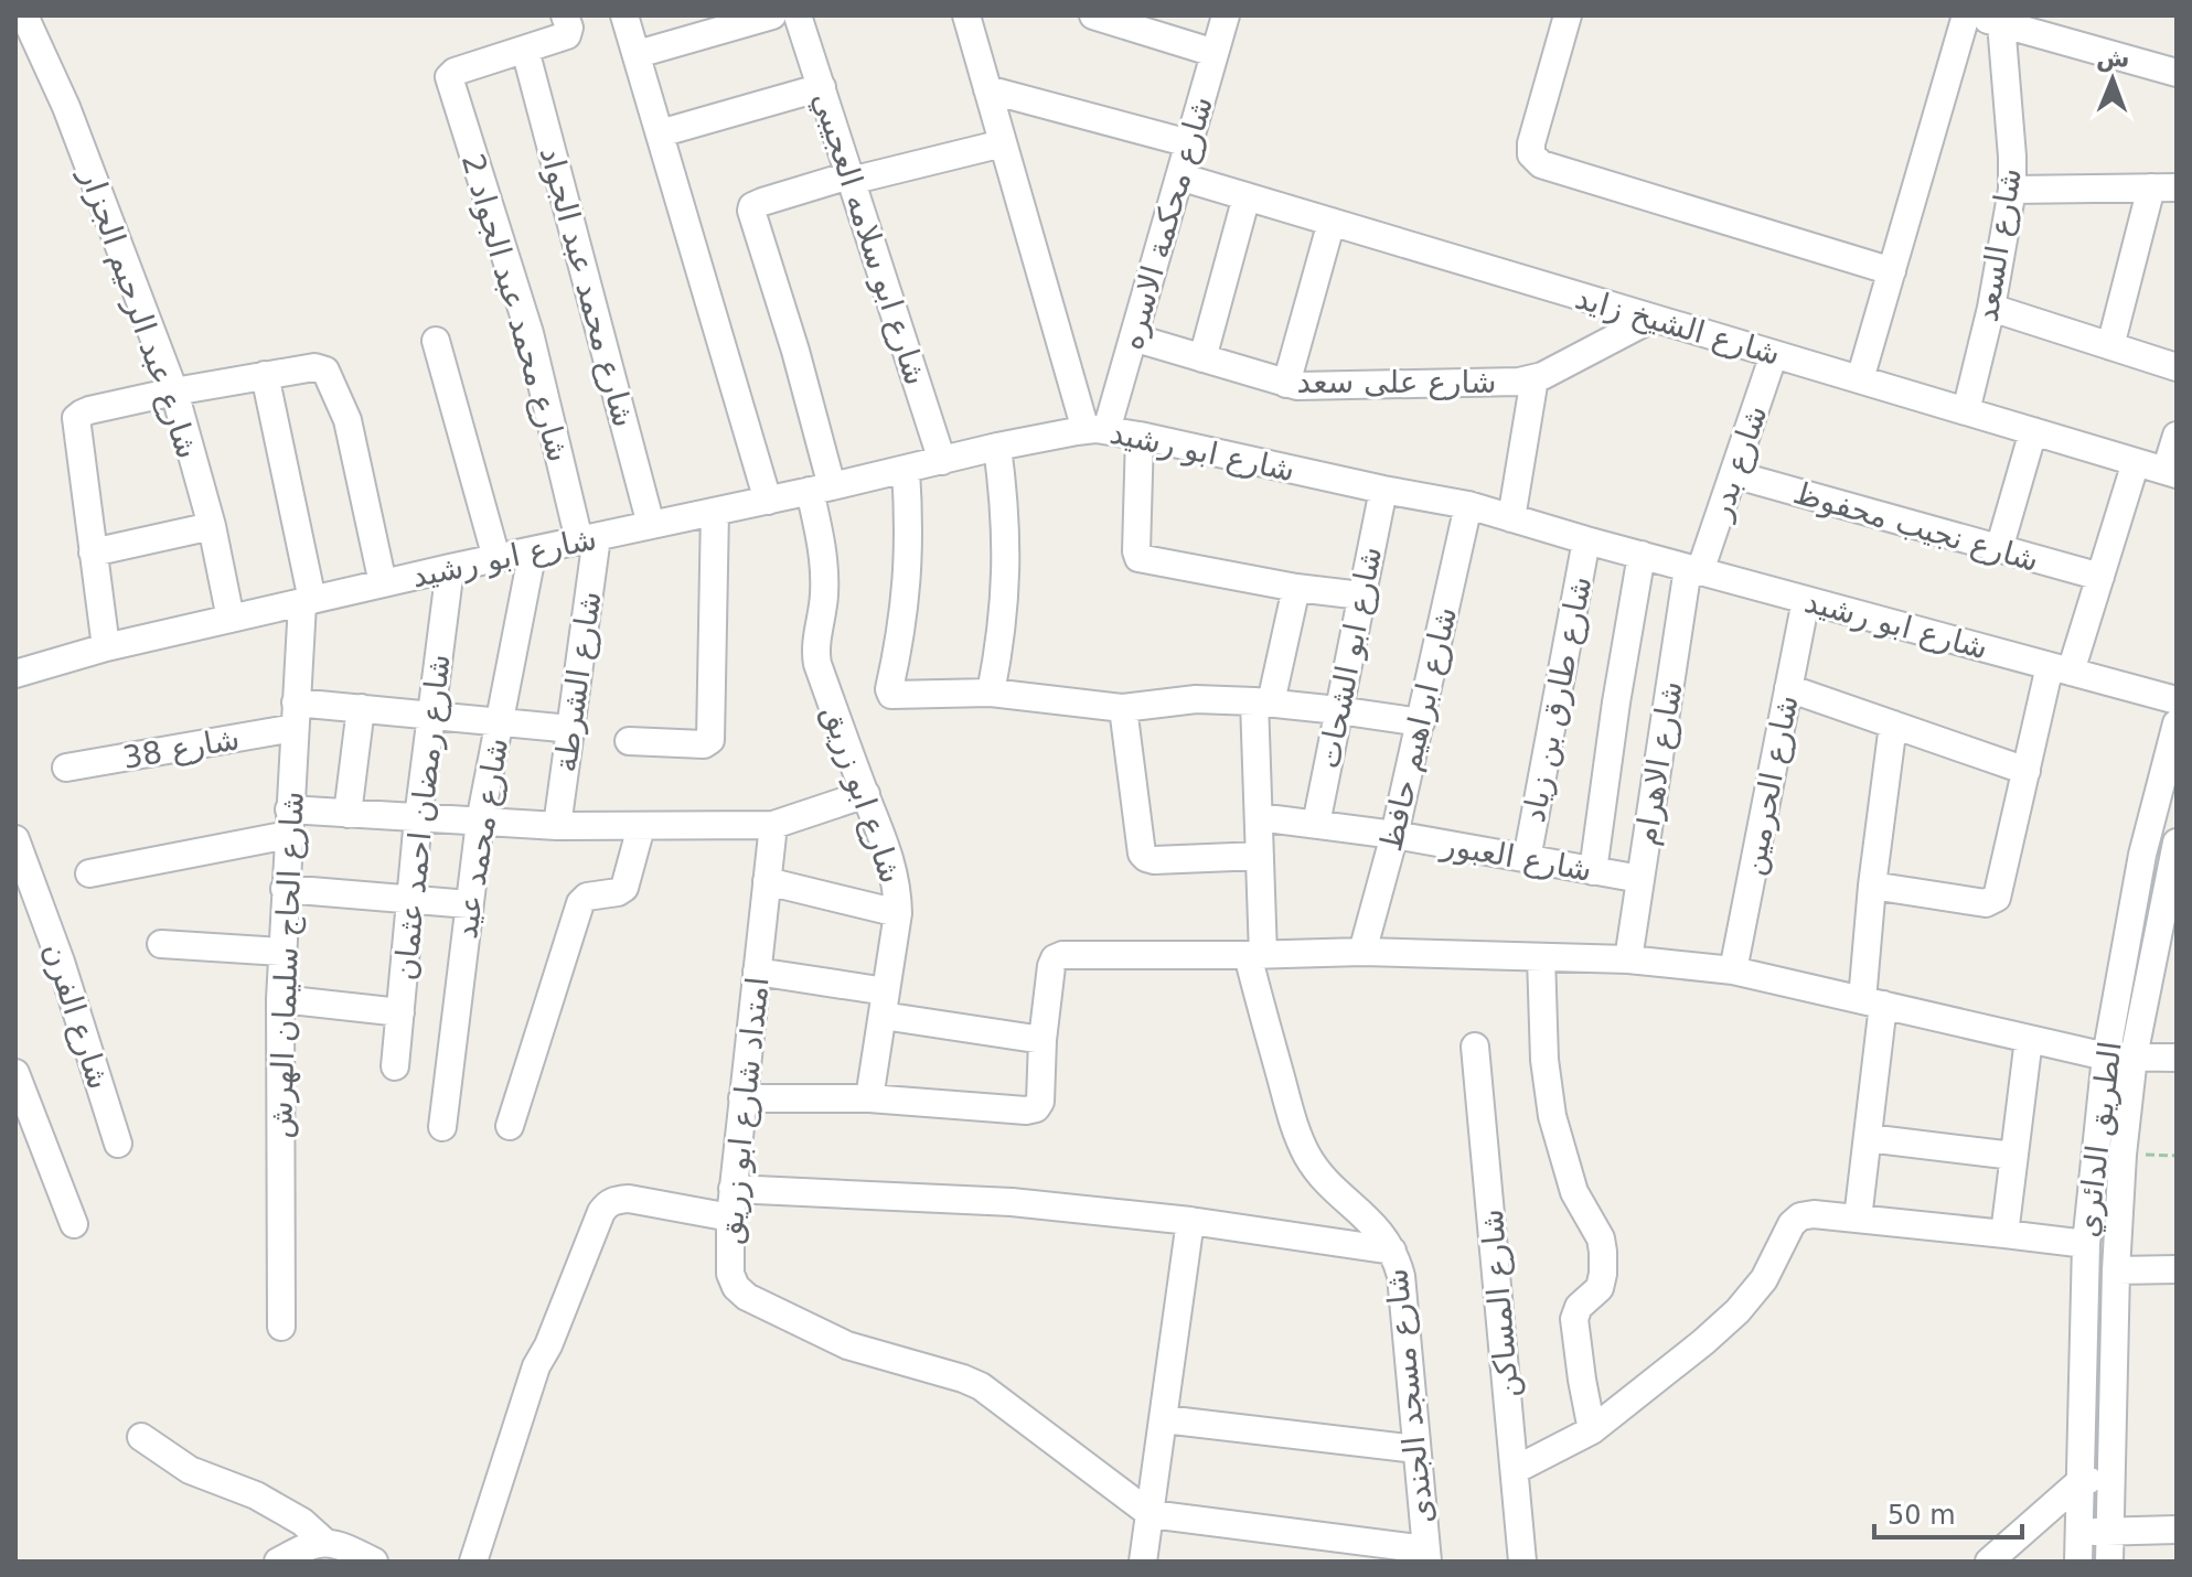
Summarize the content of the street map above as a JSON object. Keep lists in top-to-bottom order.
{
  "streets": {
    "street": [
      "شارع محكمة الاسره",
      "شارع ابو سلامه العجيبي",
      "شارع السعد",
      "شارع محمد عبد الجواد",
      "شارع محمد عبد الجواد 2",
      "شارع عبد الرحيم الجزار",
      "شارع الشيخ زايد",
      "شارع على سعد",
      "شارع ابو رشيد",
      "شارع بدر",
      "شارع نجيب محفوظ",
      "شارع ابو الشحات",
      "شارع الشرطة",
      "شارع طارق بن زياد",
      "شارع ابراهيم حافظ",
      "شارع 38",
      "شارع الاهرام",
      "شارع الحرمين",
      "شارع ابو زريق",
      "شارع رمضان احمد عثمان",
      "شارع محمد عيد",
      "شارع العبور",
      "شارع الحاج سليمان الهرش",
      "شارع الفرن",
      "امتداد شارع ابو زريق",
      "الطريق الدائري",
      "شارع المساكن",
      "شارع مسجد الجندى"
    ]
  },
  "crossings": [
    ["شارع محكمة الاسره", "شارع الشيخ زايد"],
    ["شارع محكمة الاسره", "شارع على سعد"],
    ["شارع محكمة الاسره", "شارع ابو رشيد"],
    ["شارع ابو سلامه العجيبي", "شارع ابو رشيد"],
    ["شارع ابو سلامه العجيبي", "شارع ابو زريق"],
    ["شارع السعد", "شارع الشيخ زايد"],
    ["شارع محمد عبد الجواد", "شارع محمد عبد الجواد 2"],
    ["شارع محمد عبد الجواد", "شارع ابو رشيد"],
    ["شارع محمد عبد الجواد 2", "شارع ابو رشيد"],
    ["شارع محمد عبد الجواد 2", "شارع الشرطة"],
    ["شارع عبد الرحيم الجزار", "شارع ابو رشيد"],
    ["شارع الشيخ زايد", "شارع على سعد"],
    ["شارع الشيخ زايد", "شارع بدر"],
    ["شارع ابو رشيد", "شارع بدر"],
    ["شارع ابو رشيد", "شارع ابو الشحات"],
    ["شارع ابو رشيد", "شارع الشرطة"],
    ["شارع ابو رشيد", "شارع طارق بن زياد"],
    ["شارع ابو رشيد", "شارع ابراهيم حافظ"],
    ["شارع ابو رشيد", "شارع الاهرام"],
    ["شارع ابو رشيد", "شارع الحرمين"],
    ["شارع ابو رشيد", "شارع ابو زريق"],
    ["شارع ابو رشيد", "شارع رمضان احمد عثمان"],
    ["شارع ابو رشيد", "شارع محمد عيد"],
    ["شارع ابو رشيد", "شارع الحاج سليمان الهرش"],
    ["شارع بدر", "شارع نجيب محفوظ"],
    ["شارع بدر", "شارع الاهرام"],
    ["شارع ابو الشحات", "شارع العبور"],
    ["شارع الشرطة", "شارع 38"],
    ["شارع طارق بن زياد", "شارع العبور"],
    ["شارع ابراهيم حافظ", "شارع العبور"],
    ["شارع 38", "شارع رمضان احمد عثمان"],
    ["شارع 38", "شارع محمد عيد"],
    ["شارع 38", "شارع الحاج سليمان الهرش"],
    ["شارع الاهرام", "شارع العبور"],
    ["شارع العبور", "شارع مسجد الجندى"]
  ],
  "scale_bar": "50 m",
  "north": "top"
}
